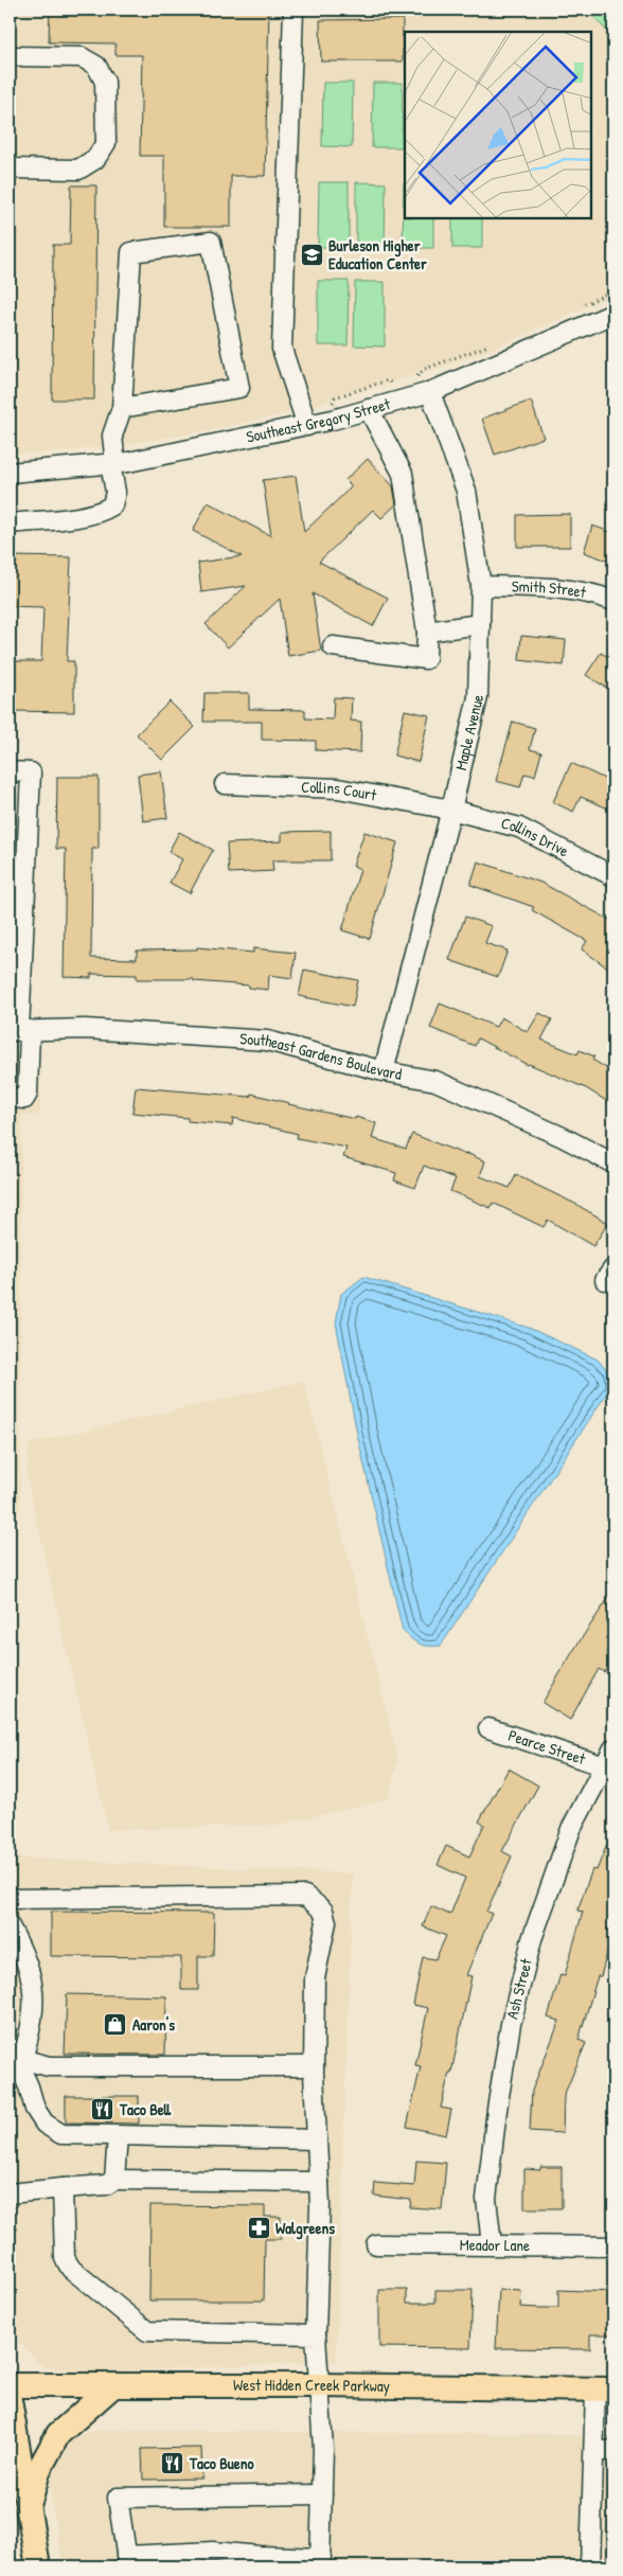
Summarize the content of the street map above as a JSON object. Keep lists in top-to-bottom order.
{
  "streets": {
    "main road": ["West Hidden Creek Parkway"],
    "street": [
      "Southeast Gregory Street",
      "Smith Street",
      "Maple Avenue",
      "Collins Court",
      "Collins Drive",
      "Southeast Gardens Boulevard",
      "Pearce Street",
      "Ash Street",
      "Meador Lane"
    ]
  },
  "crossings": [
    ["Southeast Gregory Street", "Maple Avenue"],
    ["Smith Street", "Maple Avenue"],
    ["Maple Avenue", "Collins Court"],
    ["Maple Avenue", "Collins Drive"],
    ["Maple Avenue", "Southeast Gardens Boulevard"],
    ["Collins Court", "Collins Drive"],
    ["Pearce Street", "Ash Street"],
    ["Ash Street", "Meador Lane"]
  ],
  "places": {
    "school or university": ["Burleson Higher Education Center"],
    "shop": ["Aaron's"],
    "restaurant": ["Taco Bell", "Taco Bueno"],
    "pharmacy": ["Walgreens"]
  }
}
